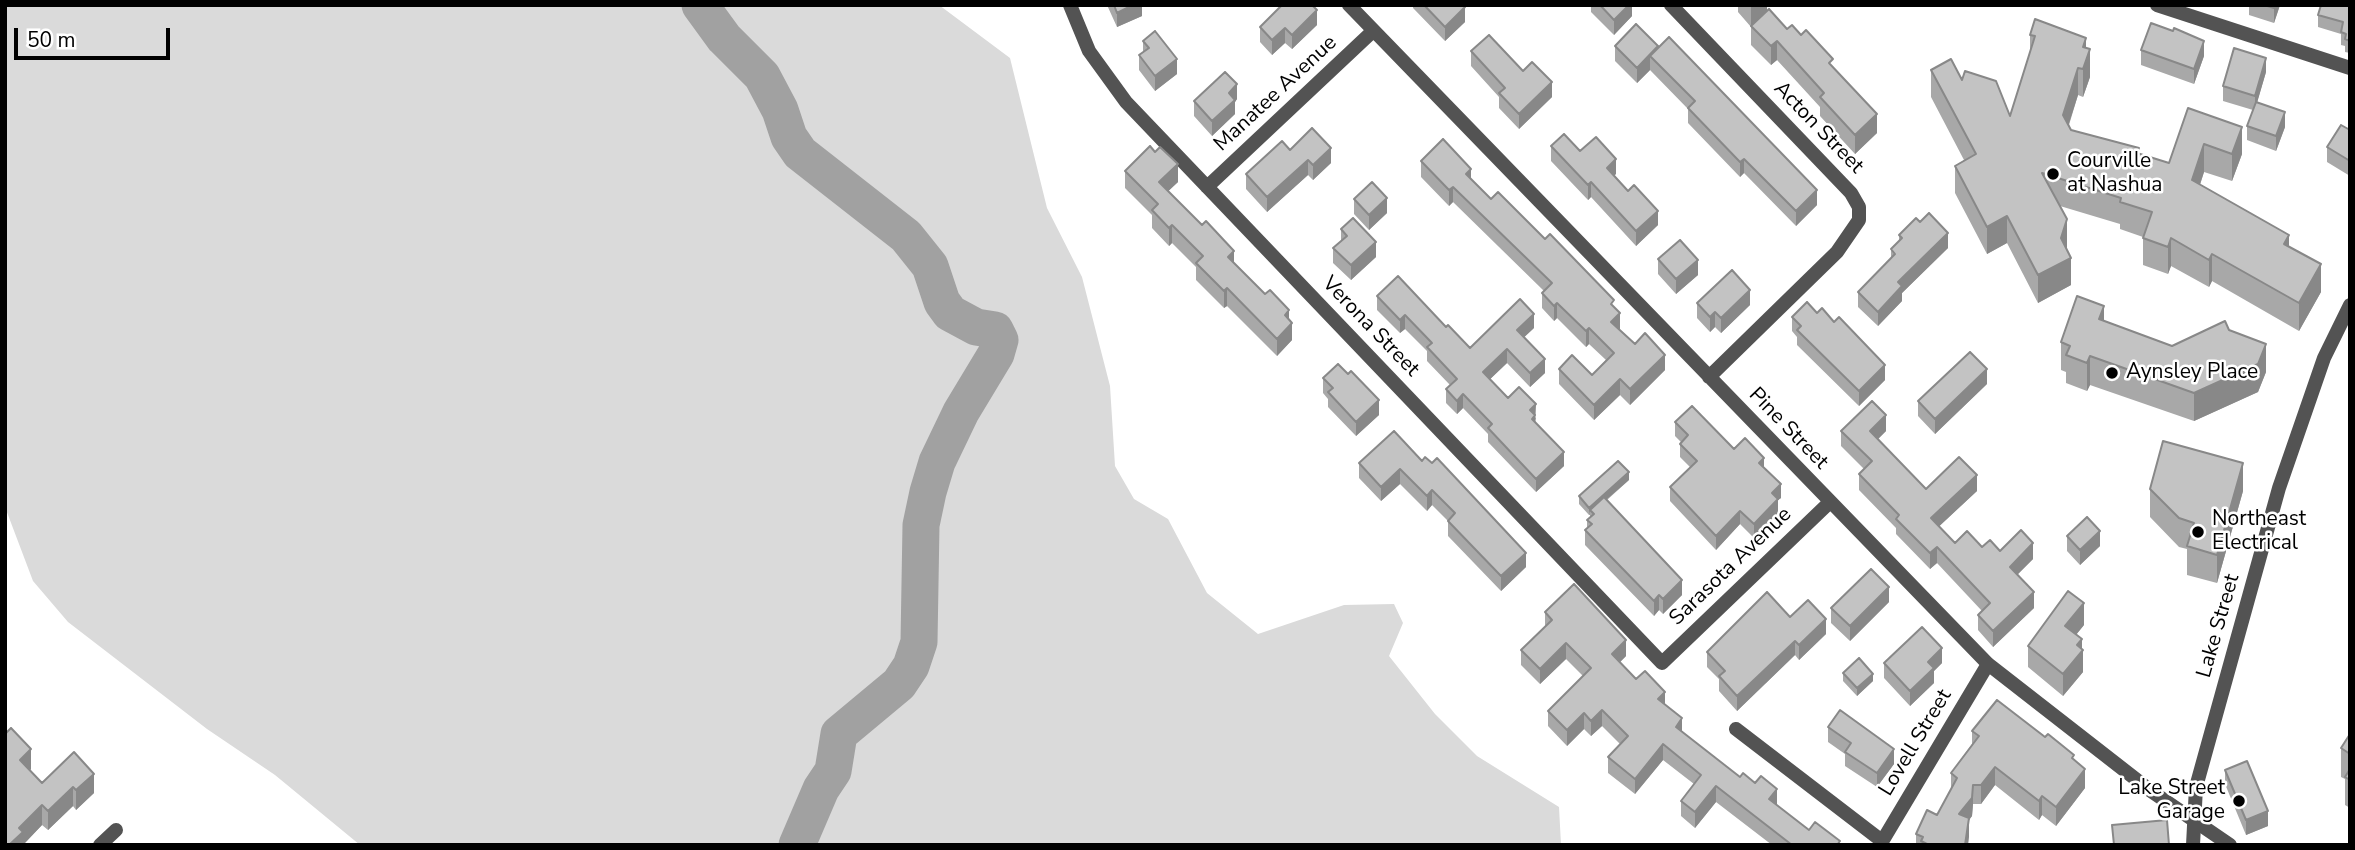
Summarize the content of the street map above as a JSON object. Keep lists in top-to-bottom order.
{
  "streets": {
    "street": [
      "Manatee Avenue",
      "Acton Street",
      "Verona Street",
      "Pine Street",
      "Sarasota Avenue",
      "Lake Street",
      "Lovell Street"
    ]
  },
  "crossings": [
    ["Manatee Avenue", "Verona Street"],
    ["Manatee Avenue", "Pine Street"],
    ["Acton Street", "Pine Street"],
    ["Verona Street", "Sarasota Avenue"],
    ["Pine Street", "Sarasota Avenue"],
    ["Pine Street", "Lake Street"],
    ["Pine Street", "Lovell Street"]
  ],
  "places": [
    "Courville at Nashua",
    "Aynsley Place",
    "Northeast Electrical",
    "Lake Street Garage"
  ],
  "scale_bar": "50 m"
}
